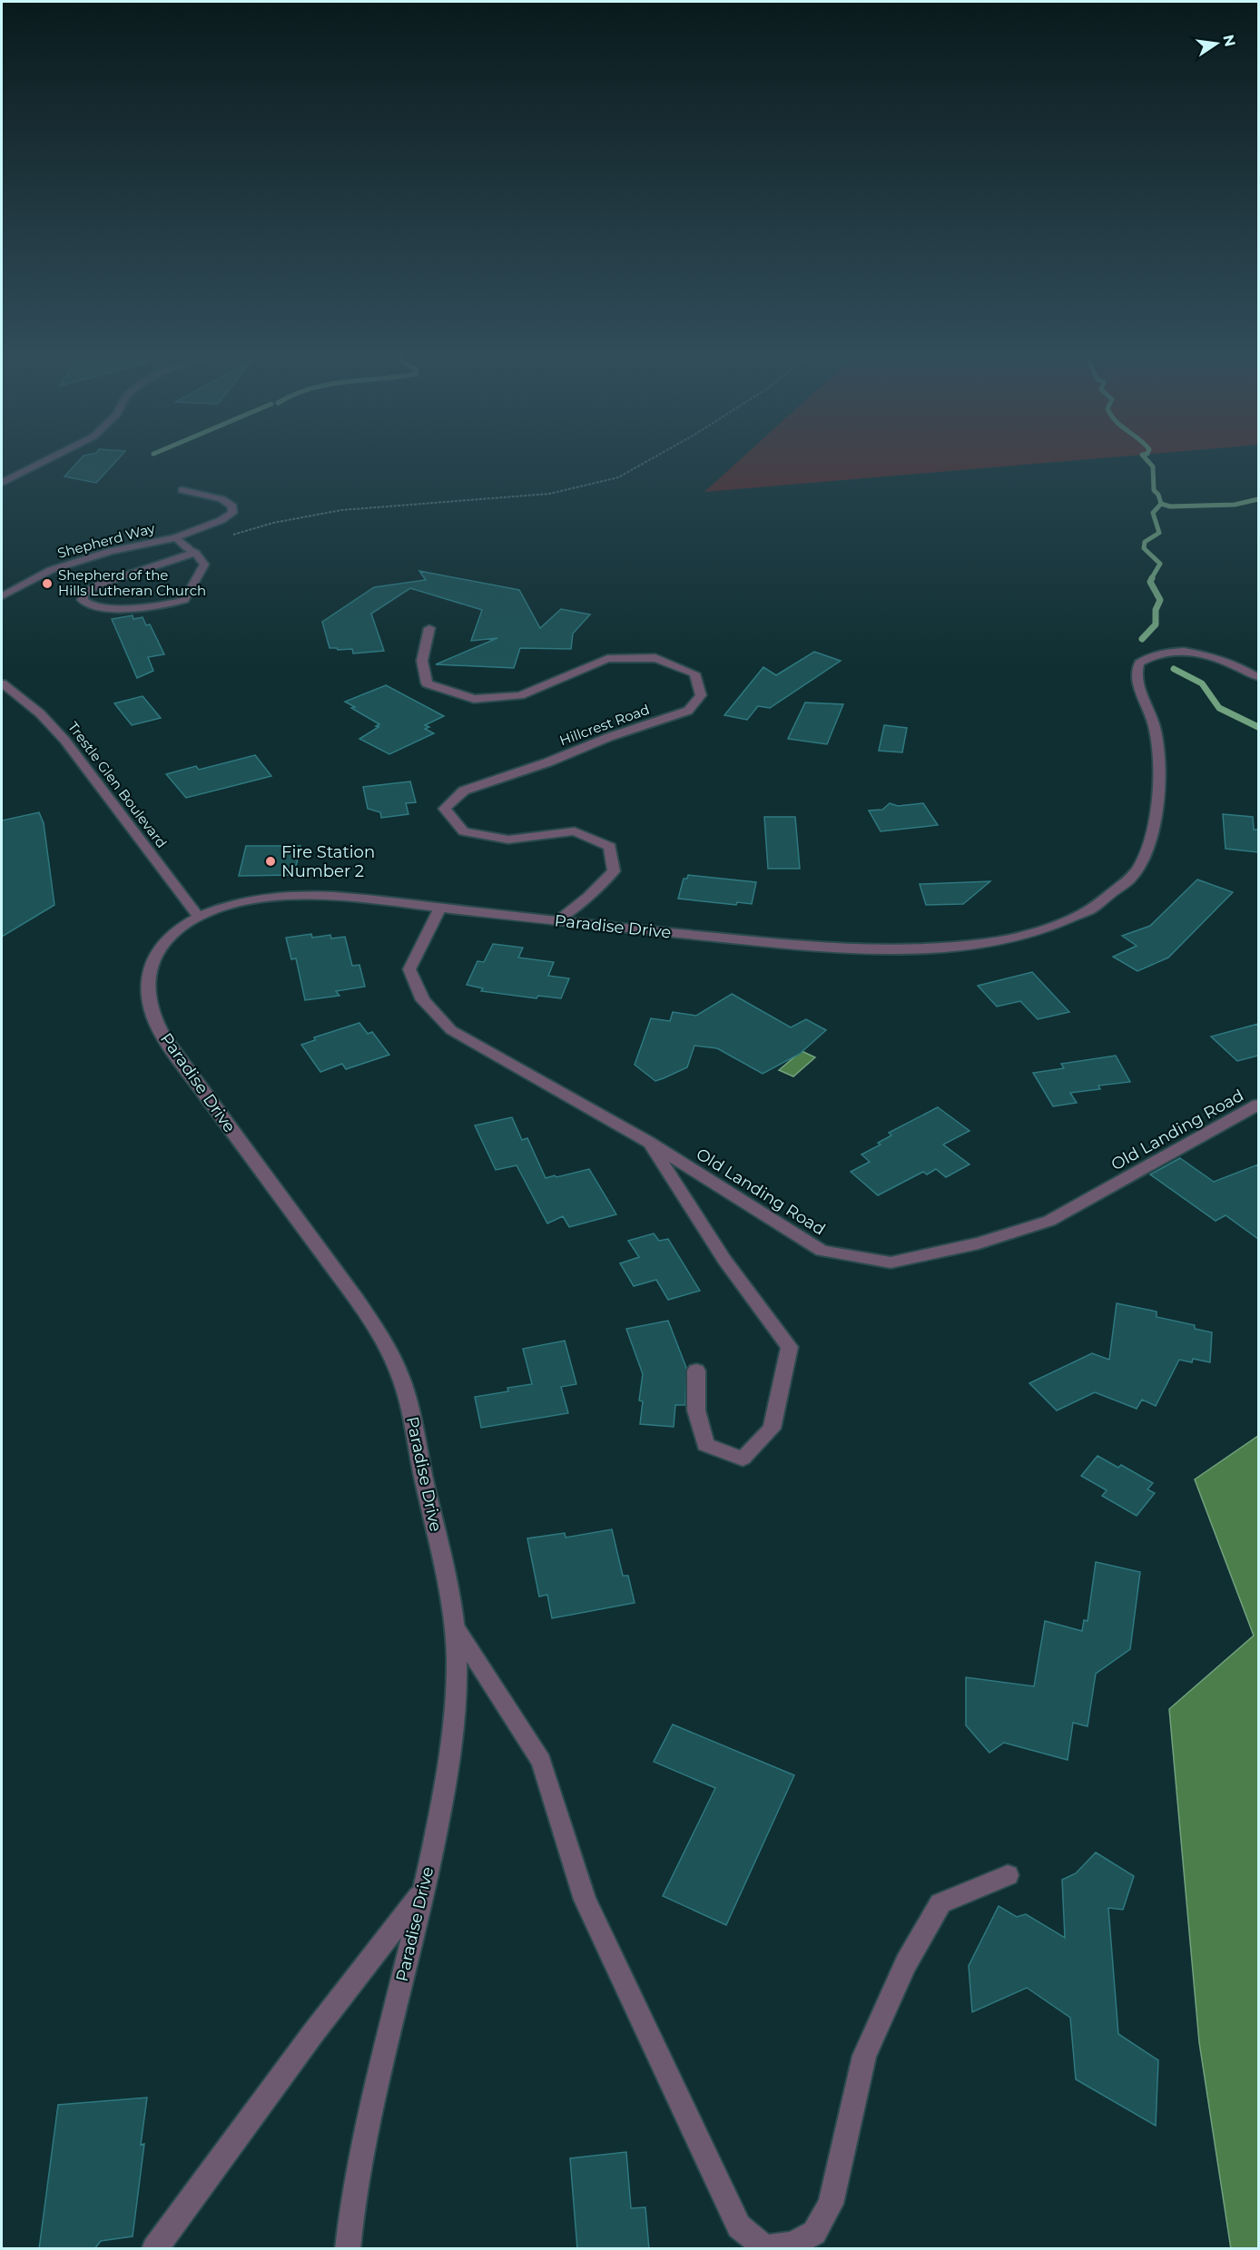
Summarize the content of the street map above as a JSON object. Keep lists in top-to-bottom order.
{
  "streets": {
    "street": [
      "Shepherd Way",
      "Hillcrest Road",
      "Trestle Glen Boulevard",
      "Paradise Drive",
      "Old Landing Road"
    ]
  },
  "crossings": [
    ["Hillcrest Road", "Paradise Drive"],
    ["Trestle Glen Boulevard", "Paradise Drive"],
    ["Paradise Drive", "Old Landing Road"]
  ],
  "places": ["Shepherd of the Hills Lutheran Church", "Fire Station Number 2"],
  "north": "right"
}
